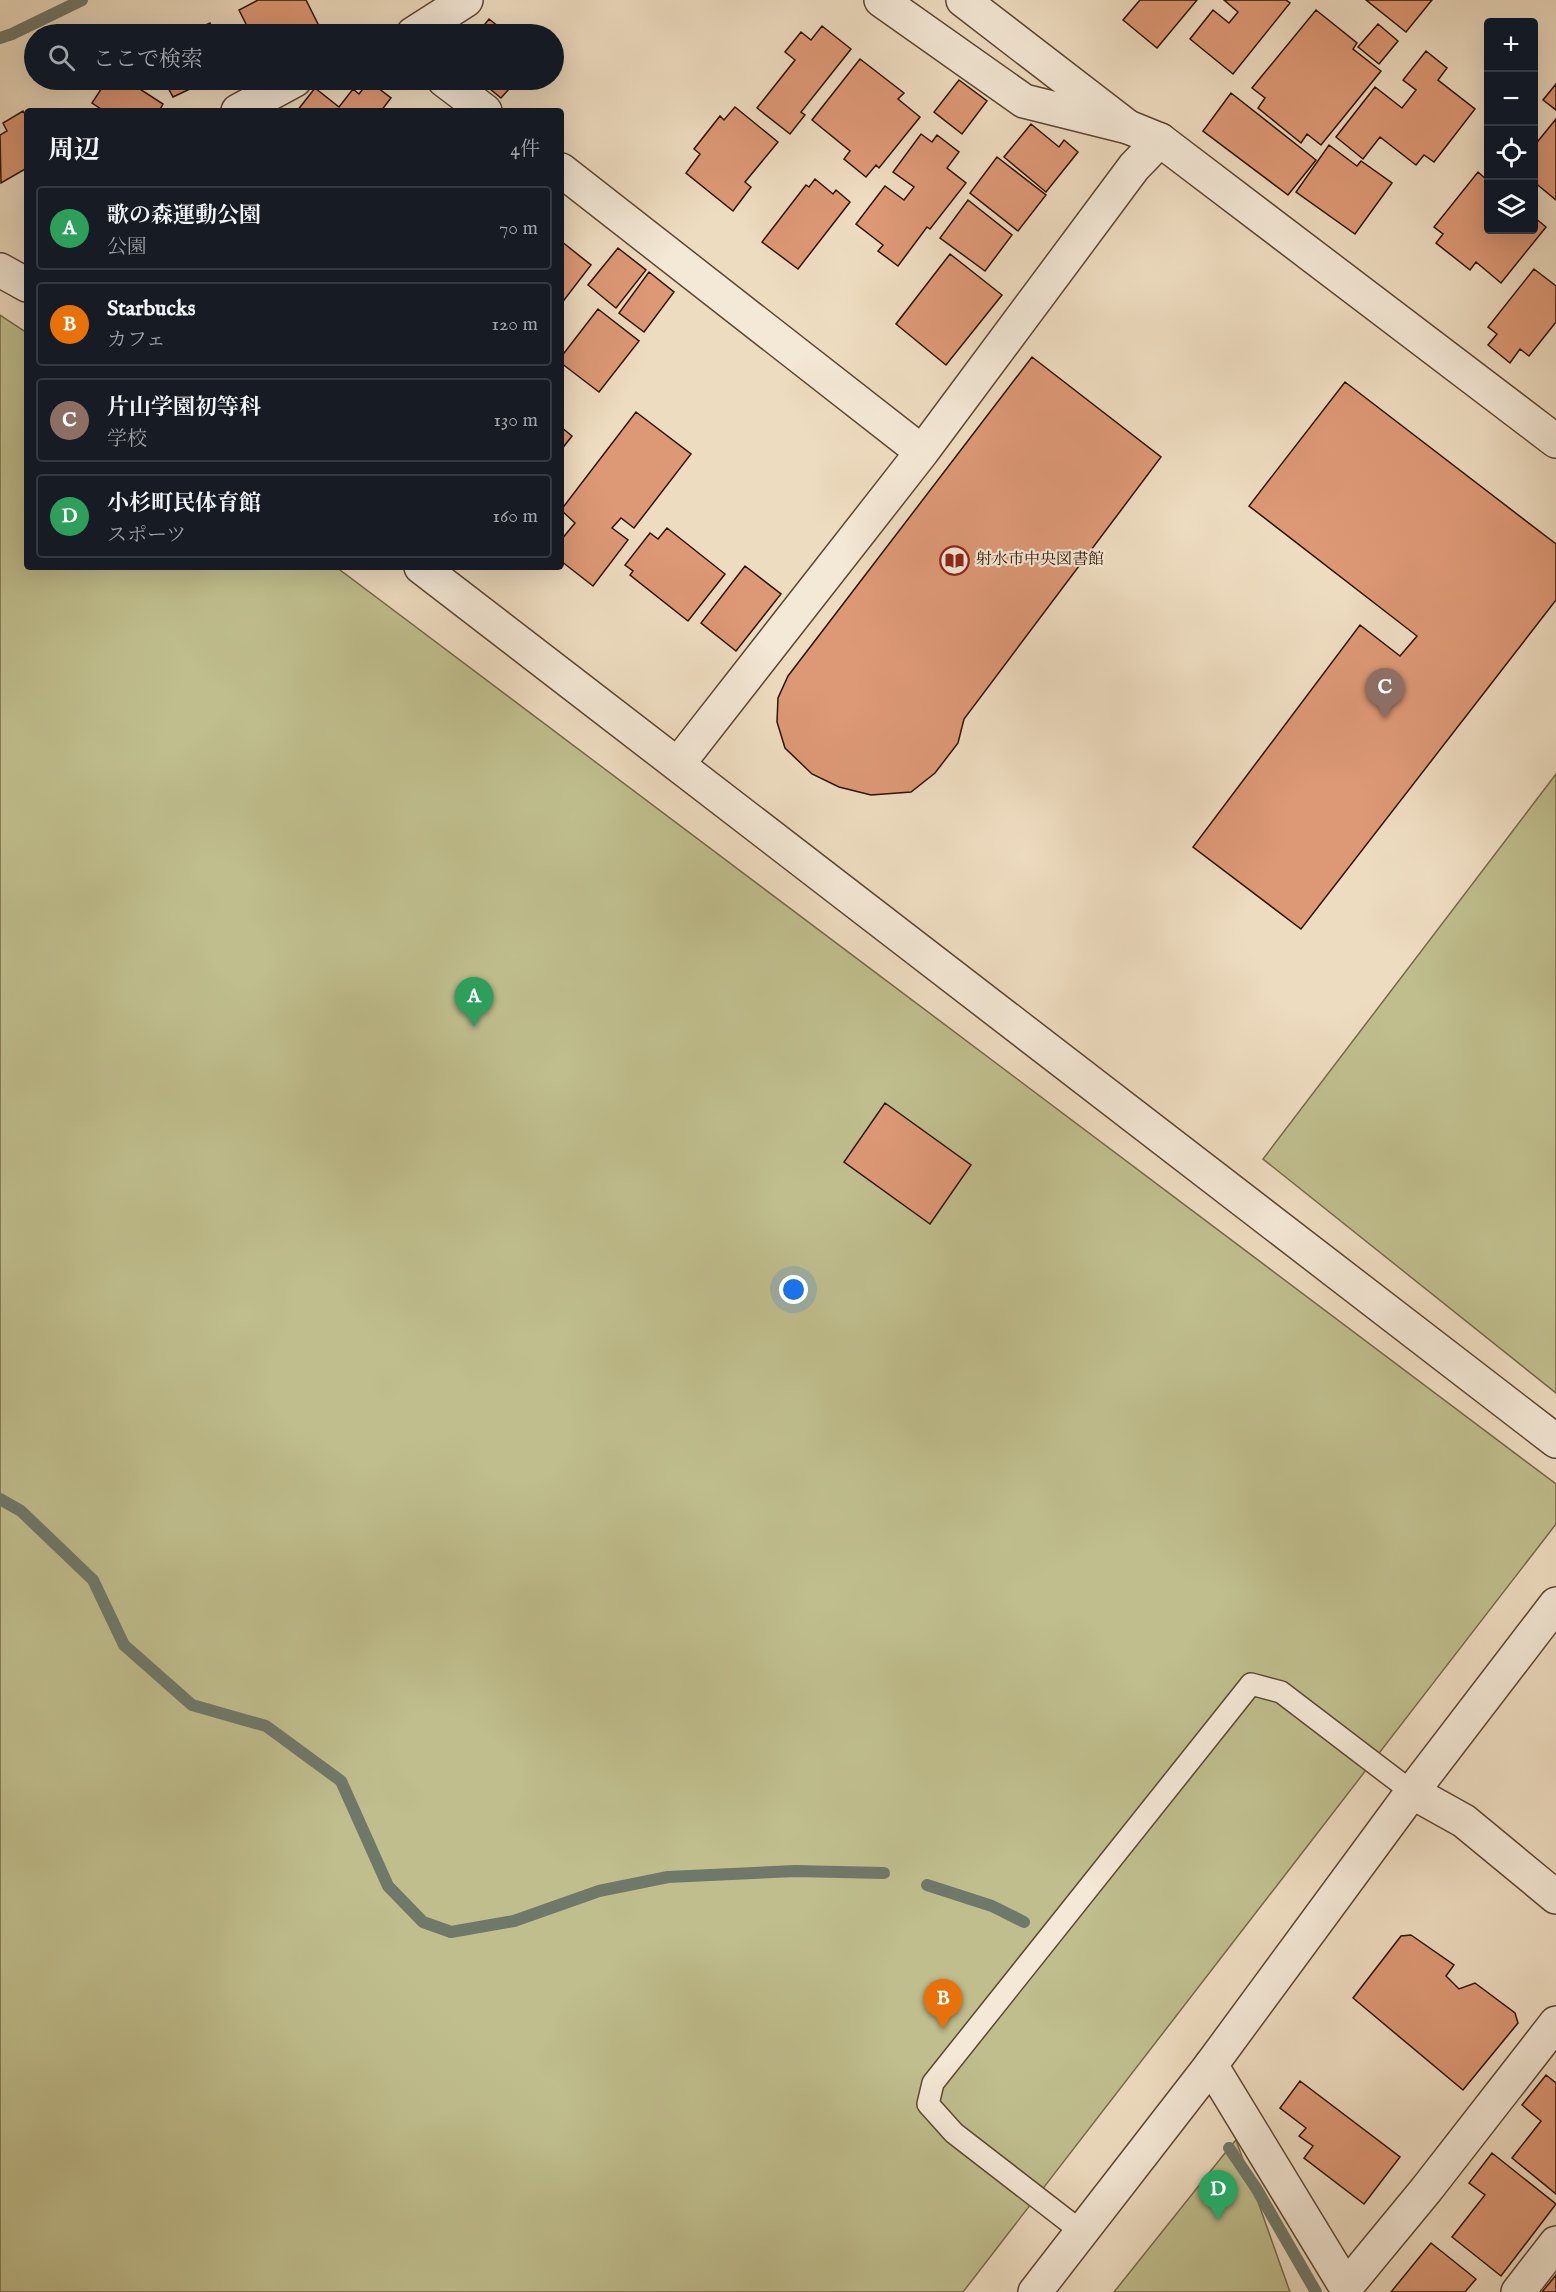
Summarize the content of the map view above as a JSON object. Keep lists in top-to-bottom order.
{
  "places": {
    "library": ["射水市中央図書館"]
  },
  "page": {
    "map_buttons": ["+", "−"],
    "search": "ここで検索",
    "heading": ["周辺", "4件"],
    "list": [
      {
        "mark": "A",
        "name": "歌の森運動公園",
        "note": "公園",
        "value": "70 m"
      },
      {
        "mark": "B",
        "name": "Starbucks",
        "note": "カフェ",
        "value": "120 m"
      },
      {
        "mark": "C",
        "name": "片山学園初等科",
        "note": "学校",
        "value": "130 m"
      },
      {
        "mark": "D",
        "name": "小杉町民体育館",
        "note": "スポーツ",
        "value": "160 m"
      }
    ],
    "pins": [
      "C",
      "A",
      "B",
      "D"
    ]
  }
}
